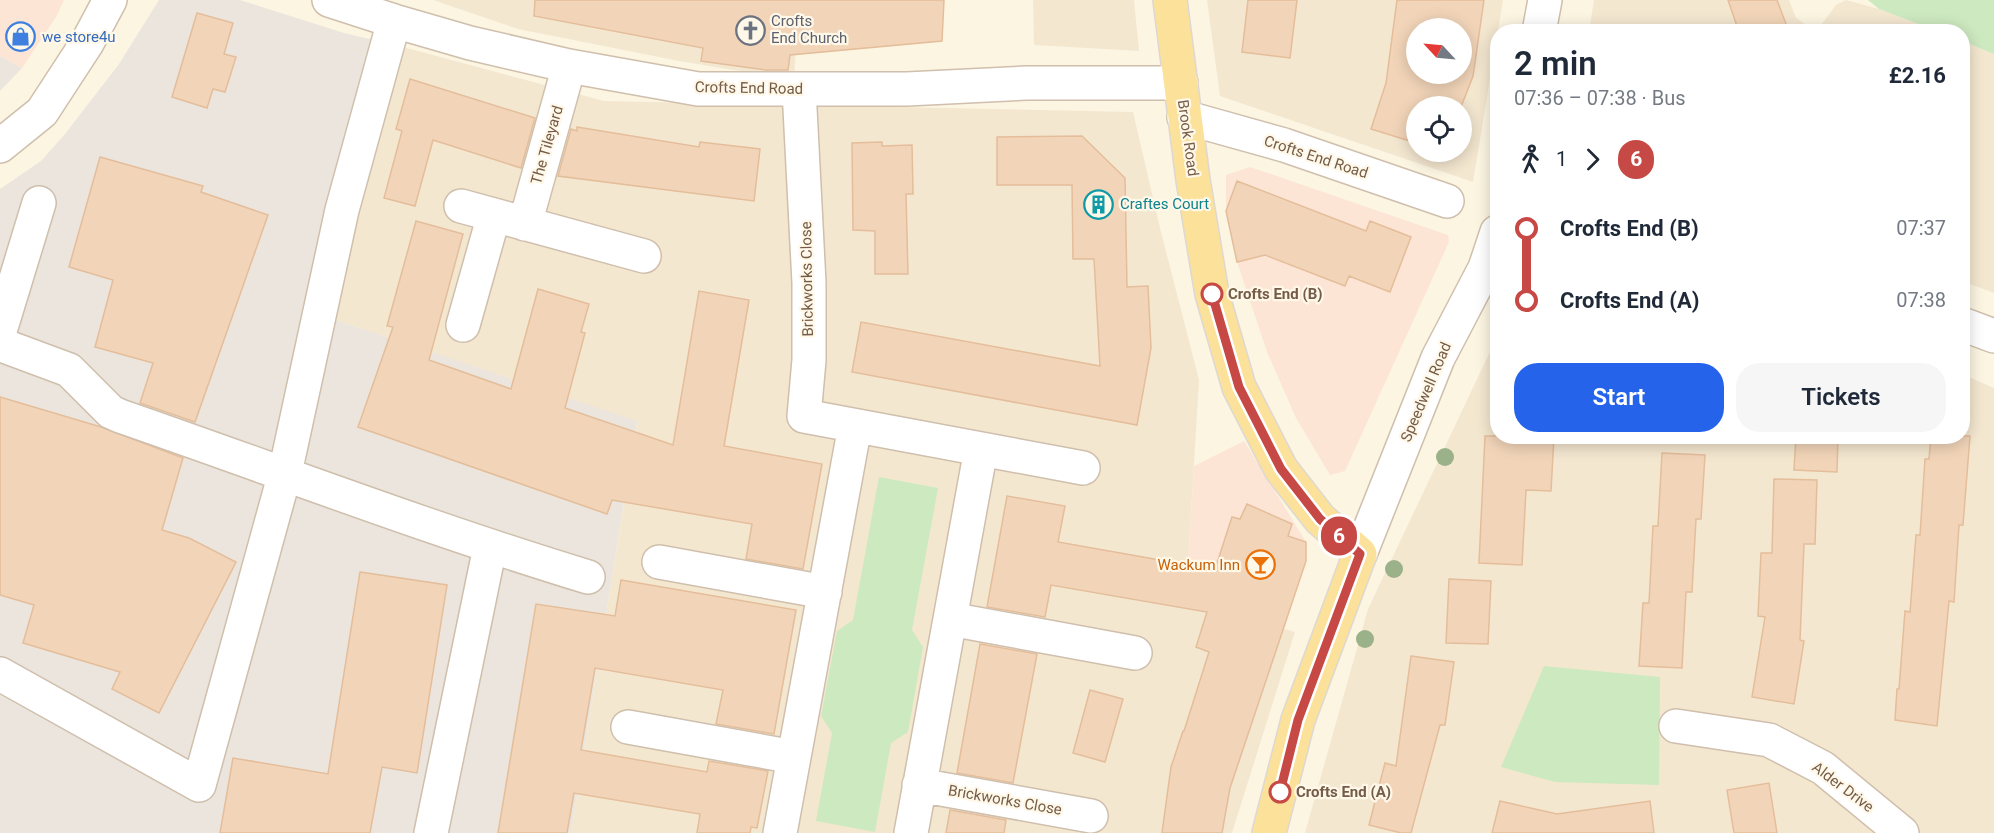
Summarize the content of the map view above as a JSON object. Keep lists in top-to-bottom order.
{
  "streets": {
    "main road": ["Brook Road"],
    "street": [
      "Crofts End Road",
      "The Tileyard",
      "Brickworks Close",
      "Speedwell Road",
      "Alder Drive"
    ]
  },
  "crossings": [
    ["Crofts End Road", "Brook Road"],
    ["Crofts End Road", "The Tileyard"],
    ["Crofts End Road", "Brickworks Close"],
    ["Brook Road", "Speedwell Road"]
  ],
  "places": {
    "church": ["Crofts End Church"],
    "shop": ["we store4u"],
    "building": ["Craftes Court"],
    "other": ["Crofts End (B)", "Crofts End (A)"],
    "bar": ["Wackum Inn"]
  },
  "lines": ["bus line 6"],
  "north": "top left",
  "page": {
    "on_map": "6",
    "heading": ["2 min", "07:36 – 07:38 · Bus", "£2.16"],
    "legs": ["1", "6"],
    "list": [
      {
        "name": "Crofts End (B)",
        "value": "07:37"
      },
      {
        "name": "Crofts End (A)",
        "value": "07:38"
      }
    ],
    "buttons": ["Start", "Tickets"]
  }
}
